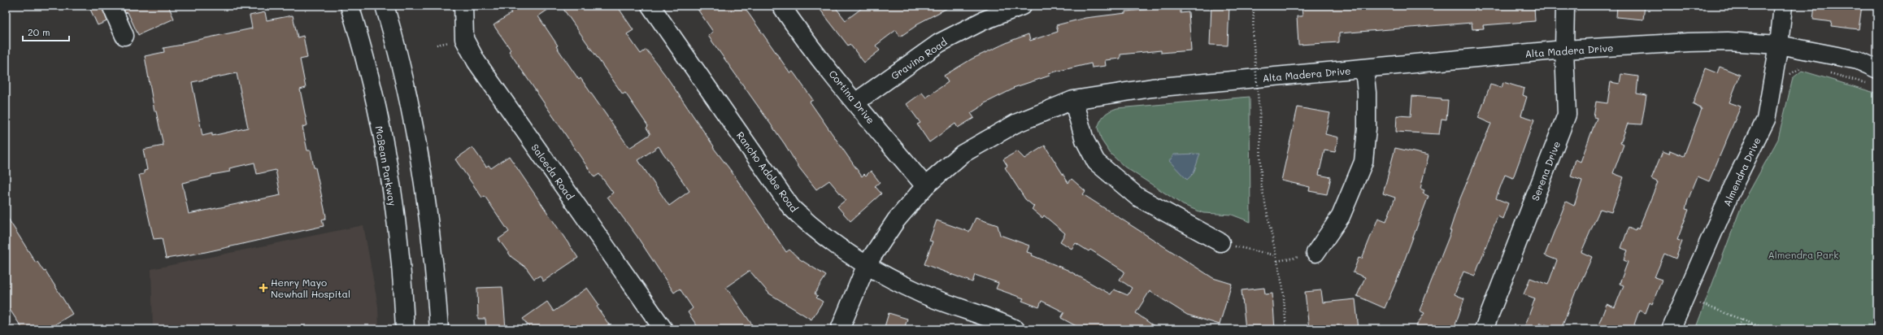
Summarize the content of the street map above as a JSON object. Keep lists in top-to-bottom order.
{
  "streets": {
    "street": [
      "Alta Madera Drive",
      "Gravino Road",
      "Cortina Drive",
      "McBean Parkway",
      "Serena Drive",
      "Salceda Road",
      "Rancho Adobe Road",
      "Almendra Drive"
    ]
  },
  "crossings": [
    ["Alta Madera Drive", "Cortina Drive"],
    ["Alta Madera Drive", "Serena Drive"],
    ["Alta Madera Drive", "Rancho Adobe Road"],
    ["Alta Madera Drive", "Almendra Drive"],
    ["Gravino Road", "Cortina Drive"]
  ],
  "parks": ["Almendra Park"],
  "places": {
    "health": ["Henry Mayo Newhall Hospital"]
  },
  "scale_bar": "20 m"
}
